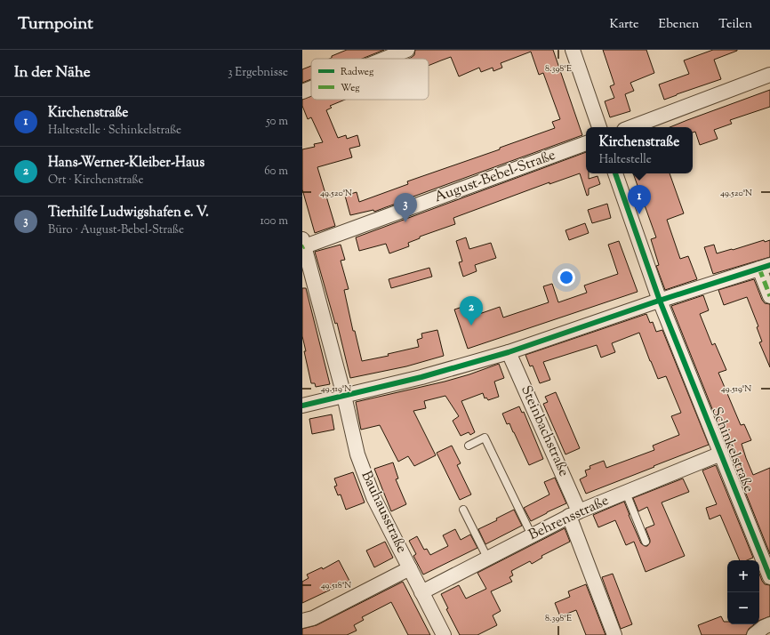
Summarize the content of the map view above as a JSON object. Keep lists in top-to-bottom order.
{
  "streets": {
    "street": [
      "August-Bebel-Straße",
      "Steinbachstraße",
      "Schinkelstraße",
      "Bauhausstraße",
      "Behrensstraße"
    ]
  },
  "crossings": [
    ["August-Bebel-Straße", "Bauhausstraße"],
    ["Steinbachstraße", "Behrensstraße"],
    ["Schinkelstraße", "Behrensstraße"],
    ["Bauhausstraße", "Behrensstraße"]
  ],
  "legend": ["Radweg", "Weg"],
  "page": {
    "header": "Turnpoint",
    "nav": ["Karte", "Ebenen", "Teilen"],
    "heading": ["In der Nähe", "3 Ergebnisse"],
    "list": [
      {
        "mark": "1",
        "name": "Kirchenstraße",
        "note": "Haltestelle · Schinkelstraße",
        "value": "50 m"
      },
      {
        "mark": "2",
        "name": "Hans-Werner-Kleiber-Haus",
        "note": "Ort · Kirchenstraße",
        "value": "60 m"
      },
      {
        "mark": "3",
        "name": "Tierhilfe Ludwigshafen e. V.",
        "note": "Büro · August-Bebel-Straße",
        "value": "100 m"
      }
    ],
    "popup": ["Kirchenstraße", "Haltestelle"],
    "pins": ["1", "3", "2"],
    "map_buttons": ["+", "−"]
  },
  "coordinates": [
    "8.398°E",
    "49.520°N",
    "49.519°N",
    "49.518°N"
  ]
}
